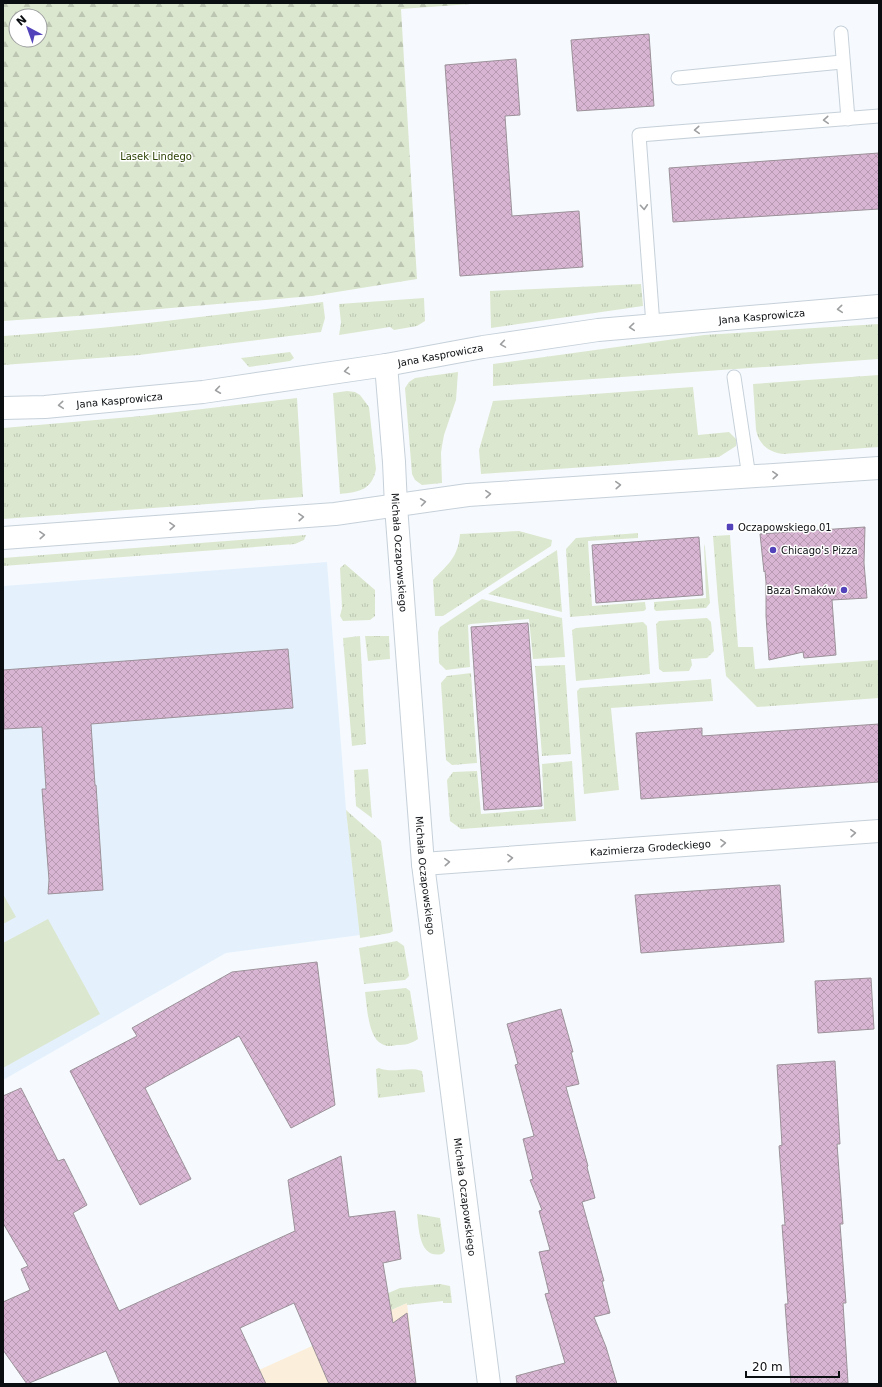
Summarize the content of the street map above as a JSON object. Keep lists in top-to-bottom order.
{
  "streets": {
    "street": ["Jana Kasprowicza", "Michała Oczapowskiego", "Kazimierza Grodeckiego"]
  },
  "crossings": [
    ["Jana Kasprowicza", "Michała Oczapowskiego"],
    ["Michała Oczapowskiego", "Kazimierza Grodeckiego"]
  ],
  "one_way": ["Kazimierza Grodeckiego"],
  "parks": ["Lasek Lindego"],
  "places": {
    "transit": ["Oczapowskiego 01"],
    "other": ["Chicago's Pizza", "Baza Smaków"]
  },
  "scale_bar": "20 m",
  "north": "top left"
}
